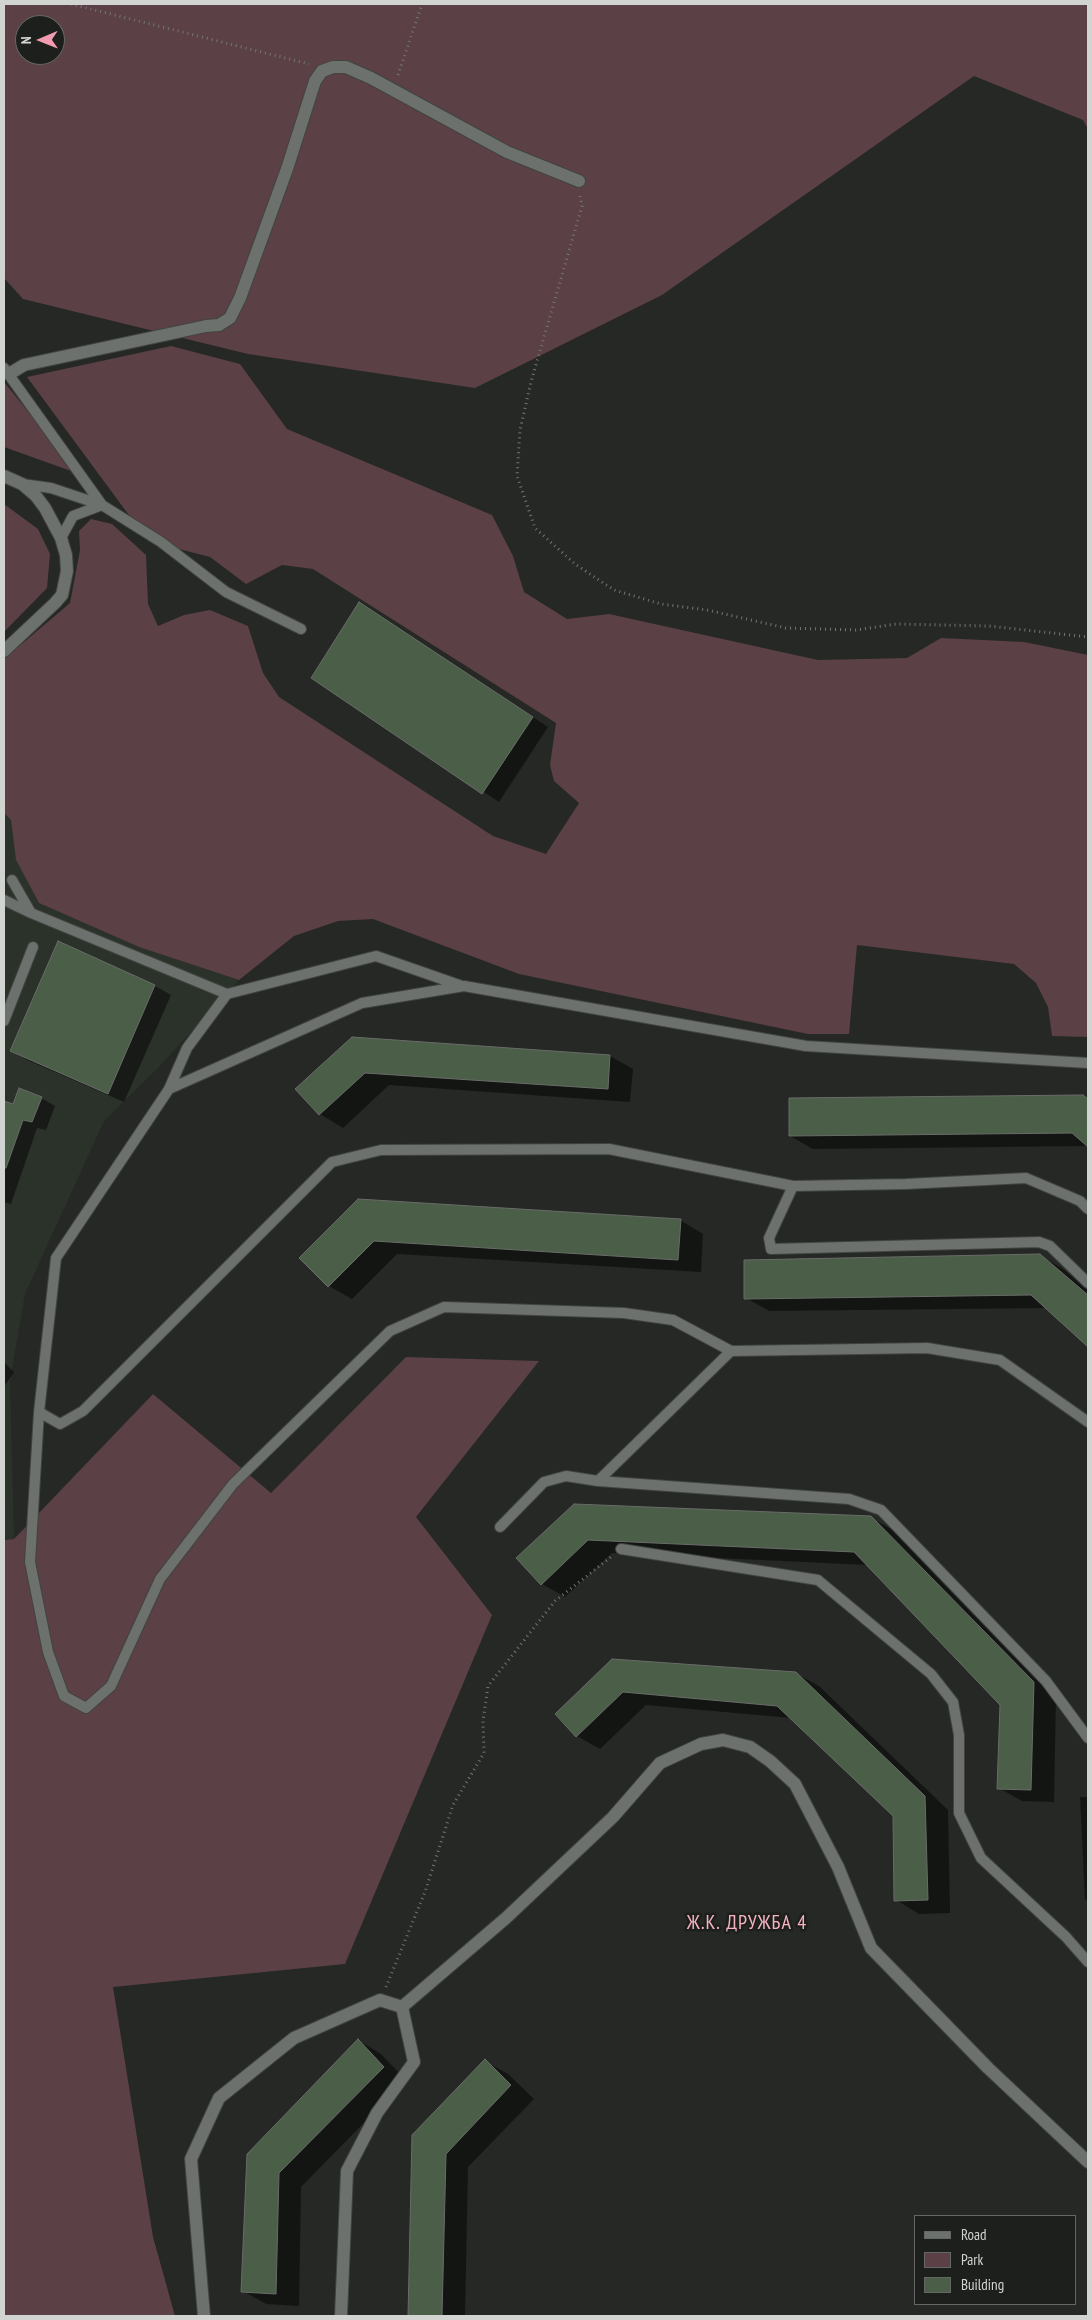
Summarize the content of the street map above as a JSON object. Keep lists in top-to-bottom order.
{
  "districts": ["Ж.К. ДРУЖБА 4"],
  "legend": ["Road", "Park", "Building"],
  "north": "left"
}
